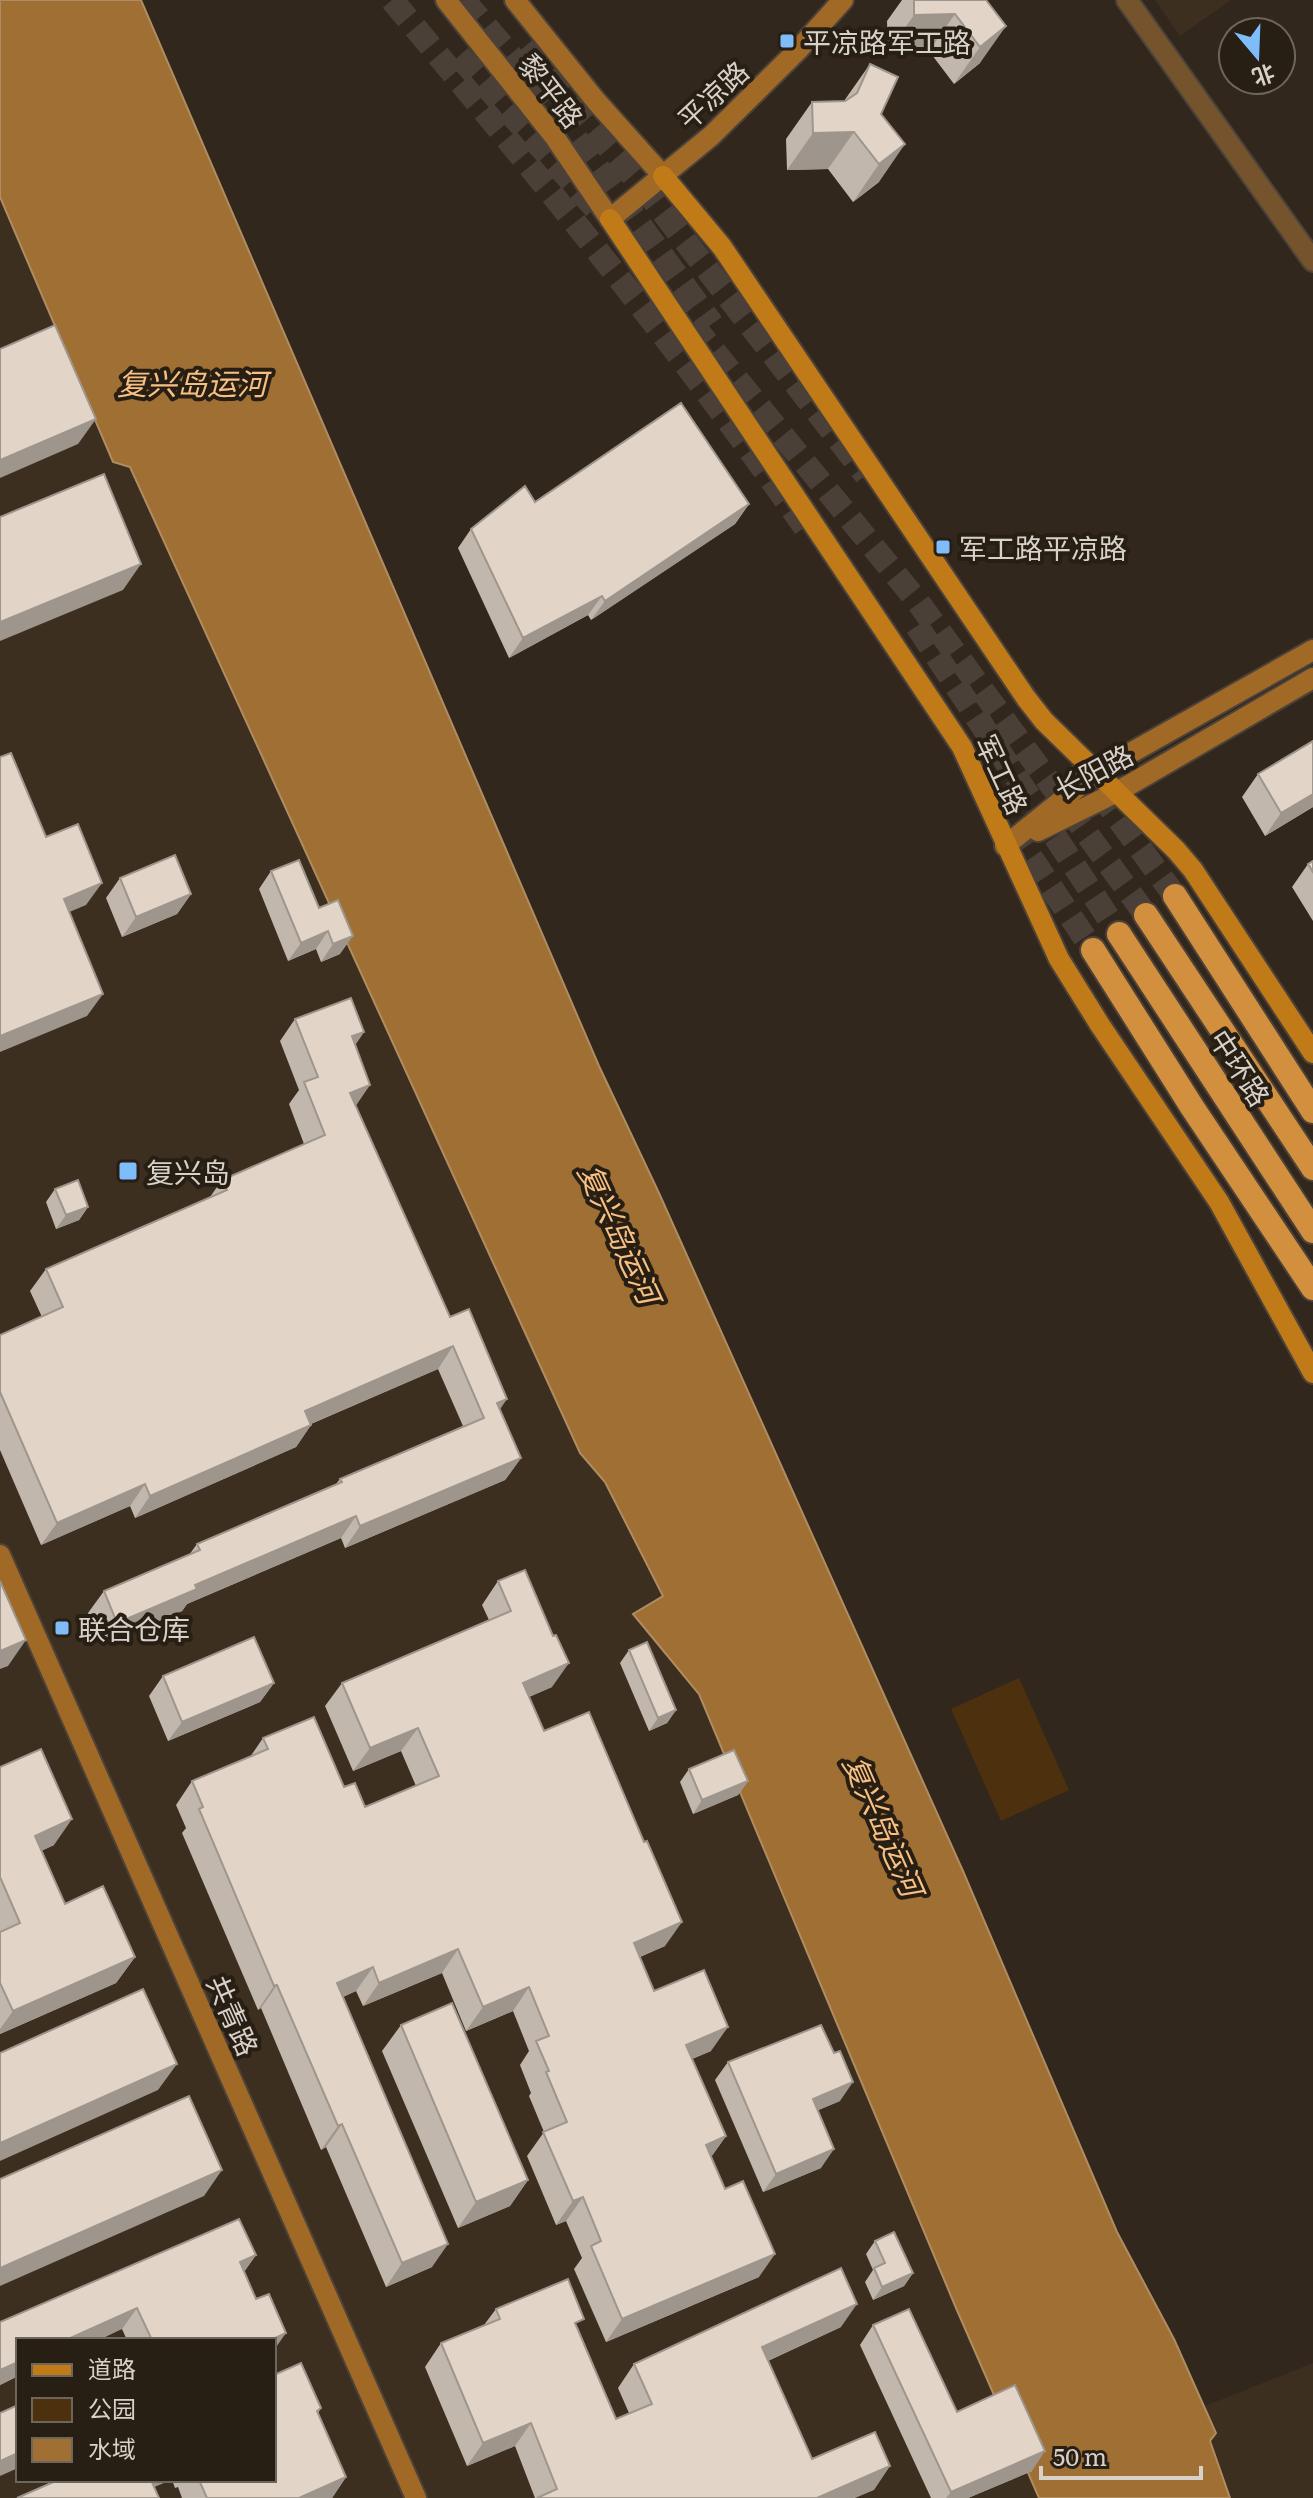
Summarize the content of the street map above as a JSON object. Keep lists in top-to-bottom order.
{
  "streets": {
    "highway": ["中环路"],
    "main road": [
      "黎平路",
      "平凉路",
      "长阳路",
      "军工路",
      "共青路"
    ]
  },
  "crossings": [
    ["黎平路", "平凉路"],
    ["黎平路", "军工路"],
    ["平凉路", "军工路"],
    ["长阳路", "军工路"]
  ],
  "water": ["复兴岛运河"],
  "places": {
    "transit": [
      "平凉路军工路",
      "军工路平凉路",
      "复兴岛",
      "联合仓库"
    ]
  },
  "legend": ["道路", "公园", "水域"],
  "scale_bar": "50 m",
  "north": "bottom"
}
